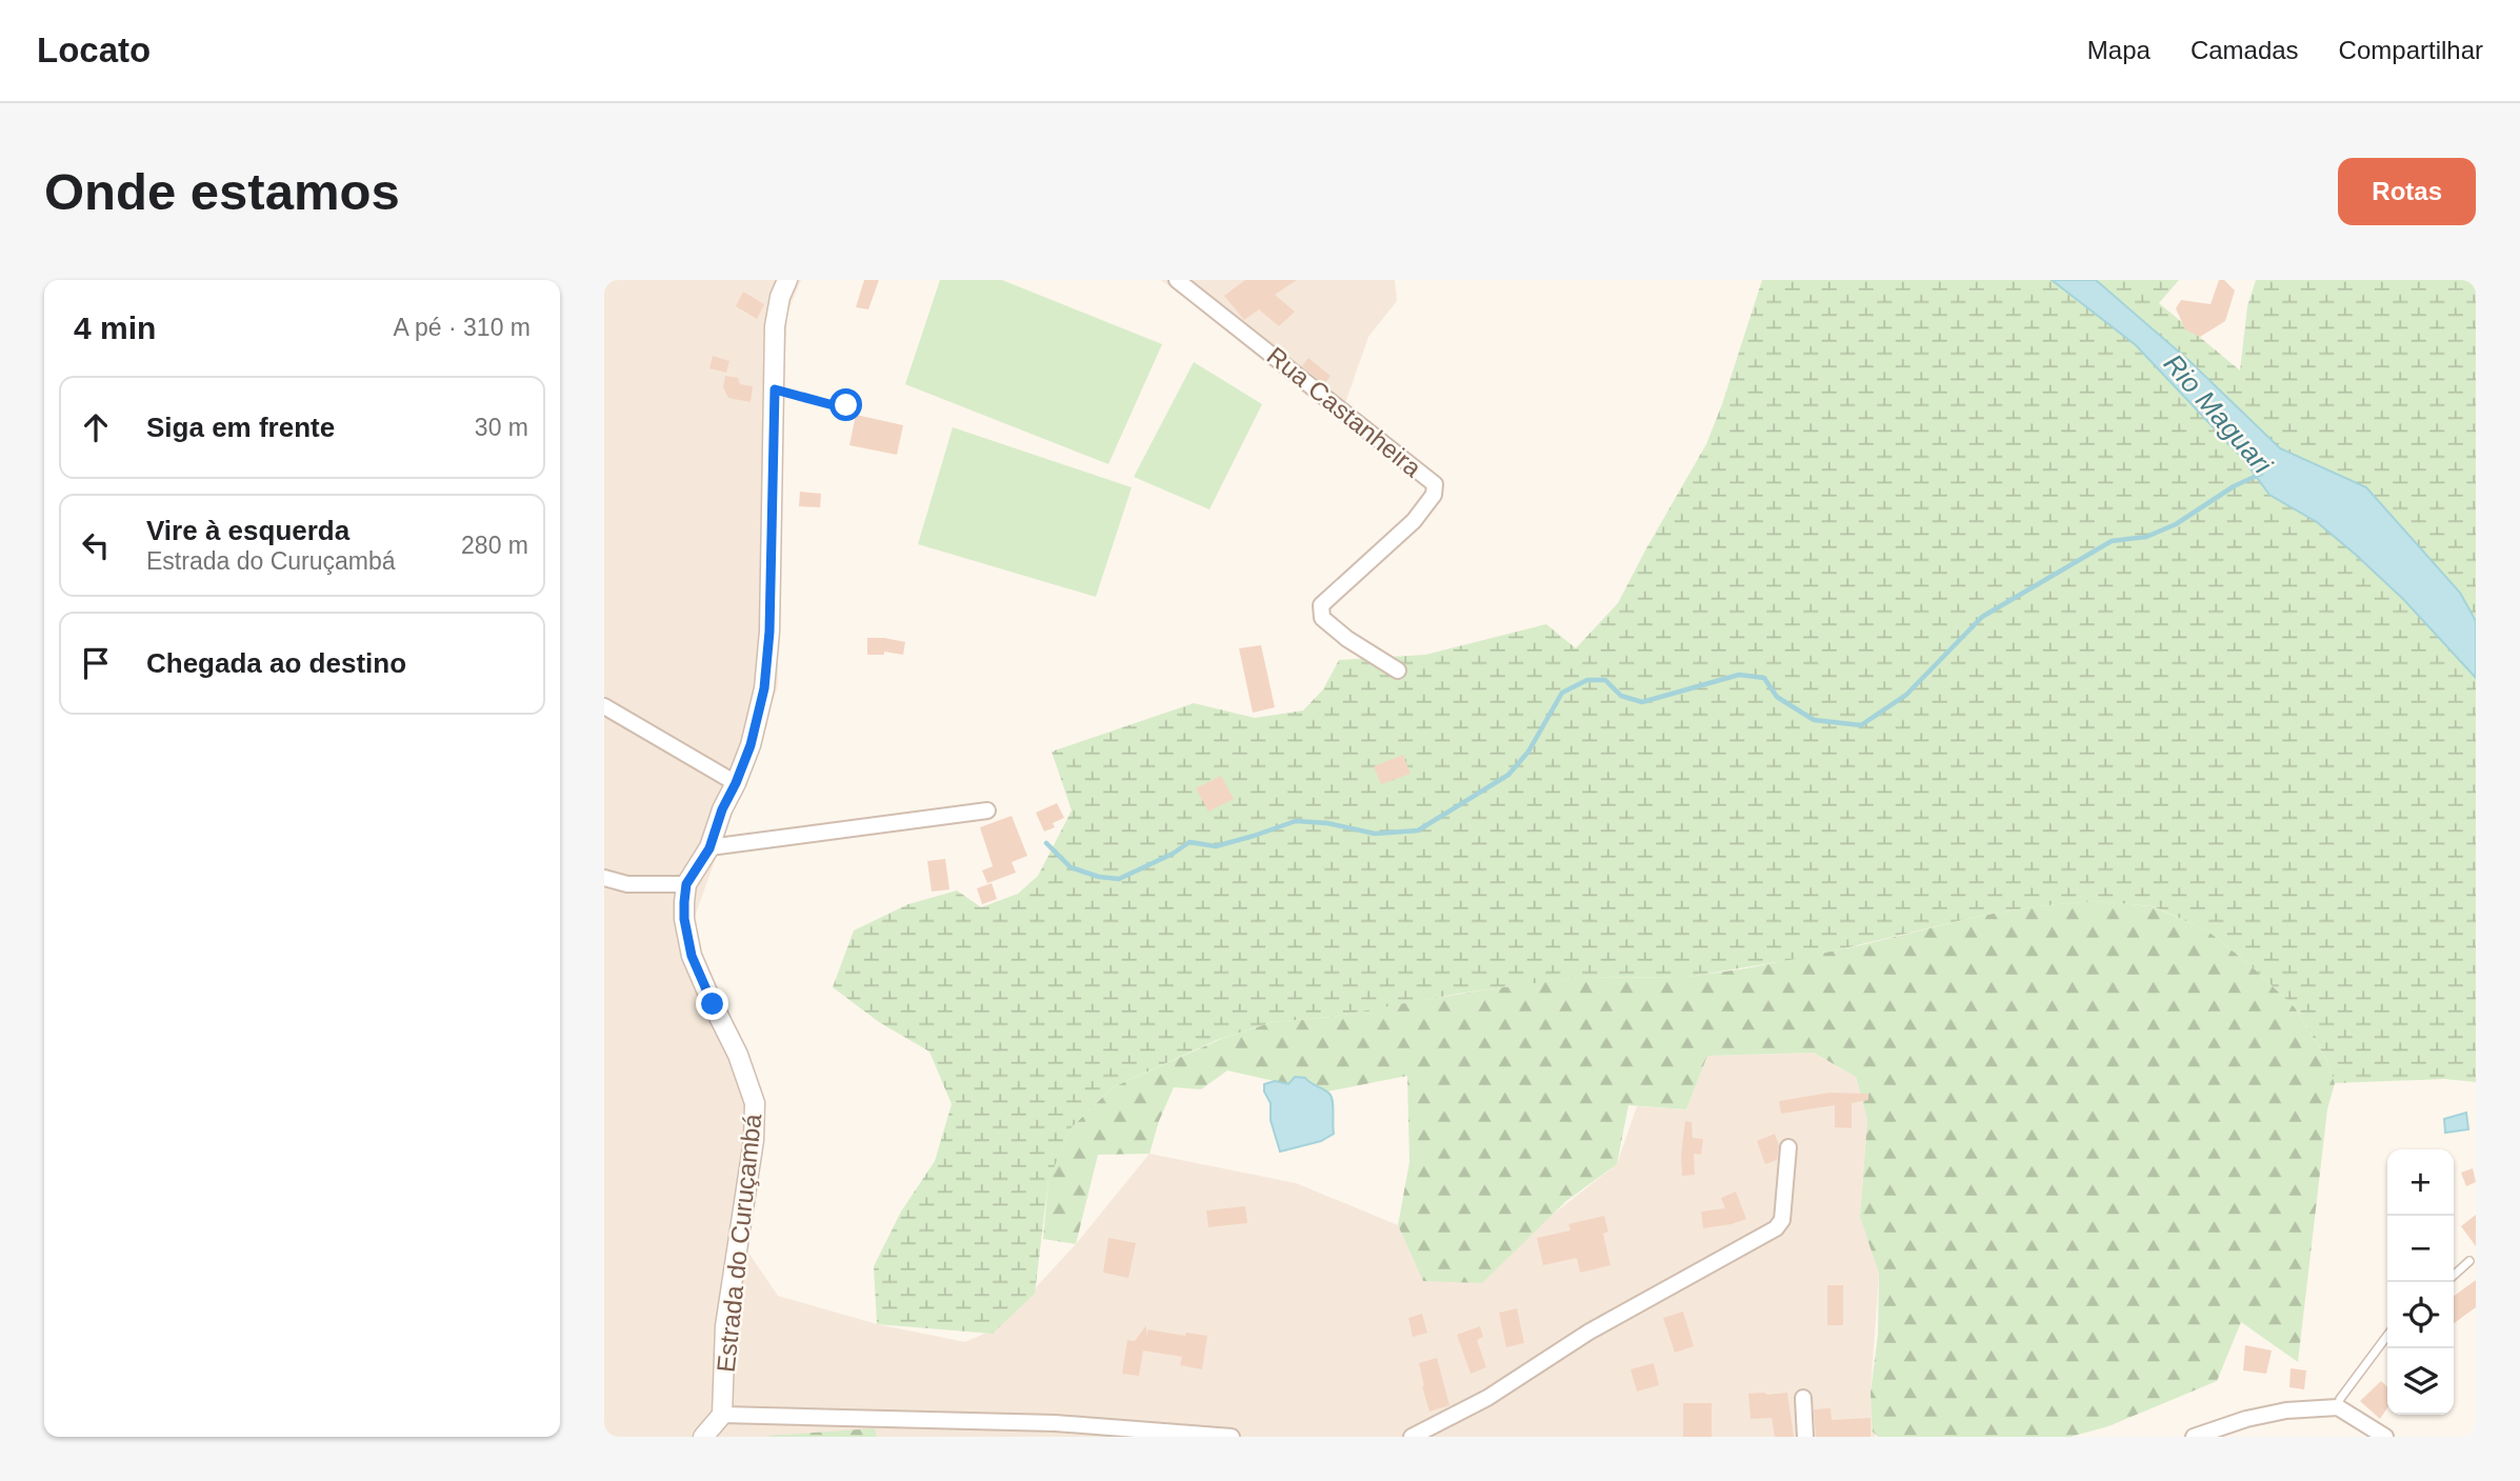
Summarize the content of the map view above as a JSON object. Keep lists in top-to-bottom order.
{
  "streets": {
    "street": ["Rua Castanheira", "Estrada do Curuçambá"]
  },
  "water": ["Rio Maguari"],
  "page": {
    "header": "Locato",
    "nav": ["Mapa", "Camadas", "Compartilhar"],
    "buttons": "Rotas",
    "title": "Onde estamos",
    "heading": ["4 min", "A pé · 310 m"],
    "list": [
      ["Siga em frente", "30 m"],
      ["Vire à esquerda", "Estrada do Curuçambá", "280 m"],
      "Chegada ao destino"
    ],
    "map_buttons": ["+", "−"]
  }
}
